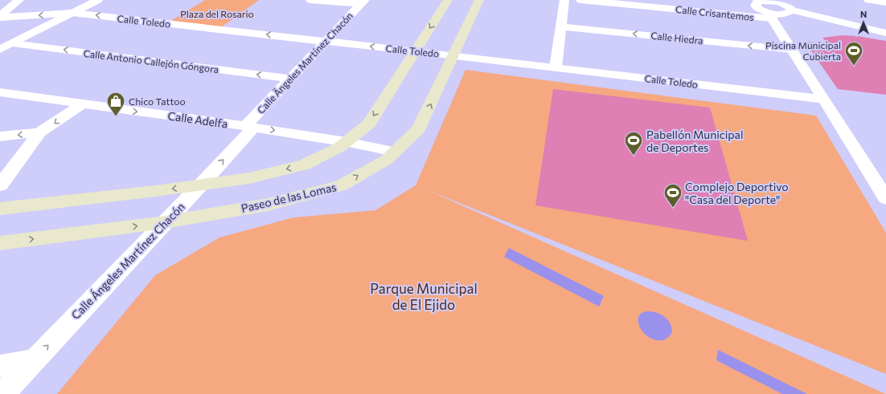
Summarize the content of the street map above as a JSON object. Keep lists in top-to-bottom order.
{
  "streets": {
    "main road": ["Paseo de las Lomas"],
    "street": [
      "Calle Crisantemos",
      "Calle Toledo",
      "Calle Hiedra",
      "Calle Antonio Callejón Góngora",
      "Calle Ängeles Martínez Chacón",
      "Calle Adelfa",
      "Calle Ángeles Martínez Chacón"
    ]
  },
  "crossings": [
    ["Calle Toledo", "Calle Ängeles Martínez Chacón"],
    ["Calle Toledo", "Paseo de las Lomas"],
    ["Calle Antonio Callejón Góngora", "Calle Ängeles Martínez Chacón"],
    ["Calle Ängeles Martínez Chacón", "Calle Adelfa"],
    ["Calle Ängeles Martínez Chacón", "Calle Ángeles Martínez Chacón"],
    ["Calle Adelfa", "Paseo de las Lomas"],
    ["Calle Adelfa", "Calle Ángeles Martínez Chacón"],
    ["Paseo de las Lomas", "Calle Ángeles Martínez Chacón"]
  ],
  "one_way": [
    "Calle Toledo",
    "Calle Hiedra",
    "Calle Antonio Callejón Góngora",
    "Calle Adelfa"
  ],
  "parks": ["Plaza del Rosario", "Parque Municipal de El Ejido"],
  "places": {
    "sports": ["Piscina Municipal Cubierta", "Pabellón Municipal de Deportes", "Complejo Deportivo \"Casa del Deporte\""],
    "shop": ["Chico Tattoo"]
  },
  "north": "top"
}
